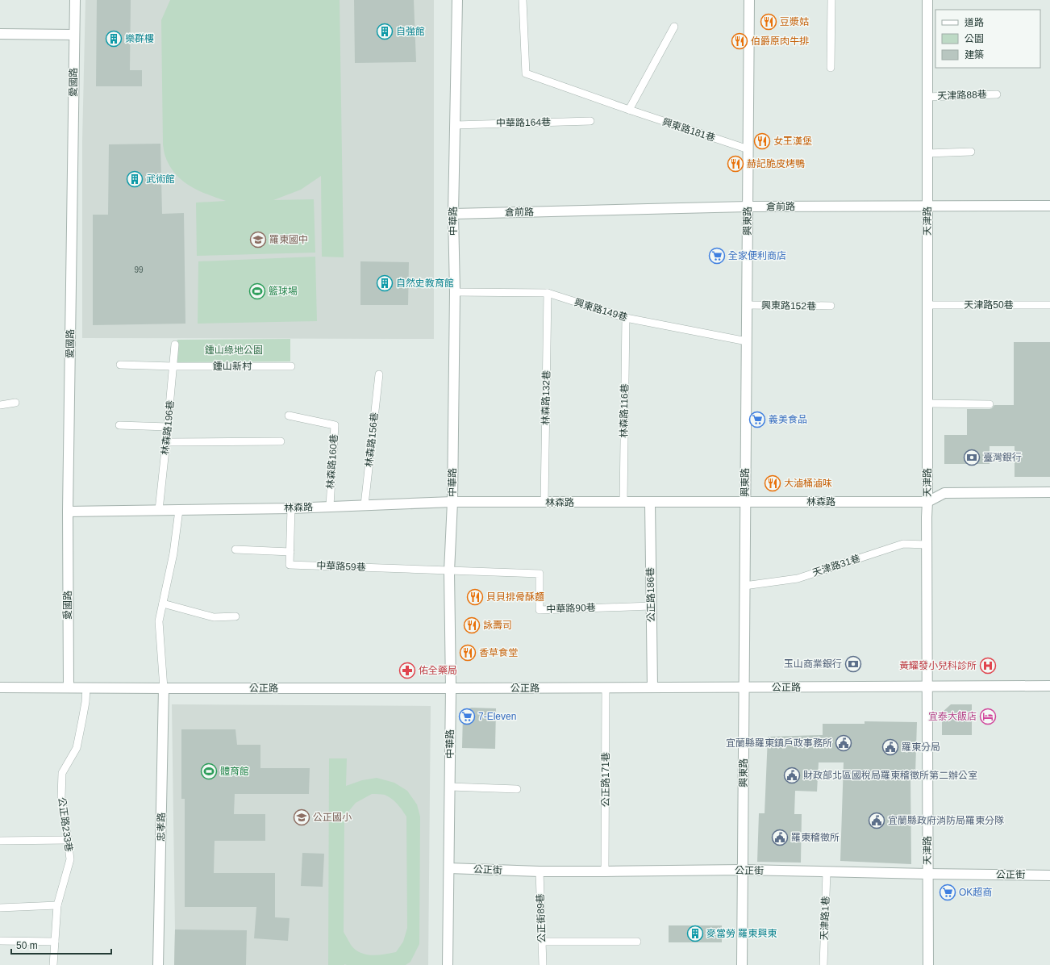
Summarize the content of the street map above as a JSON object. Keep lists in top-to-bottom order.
{
  "streets": {
    "street": [
      "愛國路",
      "倉前路",
      "中華路",
      "興東路",
      "天津路",
      "林森路",
      "公正路186巷",
      "公正路",
      "忠孝路",
      "公正街"
    ],
    "lane": [
      "天津路88巷",
      "中華路164巷",
      "興東路181巷",
      "天津路50巷",
      "興東路152巷",
      "興東路149巷",
      "鍾山新村",
      "林森路132巷",
      "林森路116巷",
      "林森路196巷",
      "林森路156巷",
      "林森路160巷",
      "天津路31巷",
      "中華路59巷",
      "中華路90巷",
      "公正路171巷",
      "公正路233巷",
      "公正街89巷",
      "天津路1巷"
    ]
  },
  "crossings": [
    ["愛國路", "林森路"],
    ["愛國路", "公正路"],
    ["天津路88巷", "天津路"],
    ["中華路164巷", "中華路"],
    ["興東路181巷", "興東路"],
    ["倉前路", "中華路"],
    ["倉前路", "興東路"],
    ["倉前路", "天津路"],
    ["中華路", "興東路149巷"],
    ["中華路", "林森路"],
    ["中華路", "中華路59巷"],
    ["中華路", "中華路90巷"],
    ["中華路", "公正路"],
    ["中華路", "公正街"],
    ["興東路", "興東路152巷"],
    ["興東路", "興東路149巷"],
    ["興東路", "林森路"],
    ["興東路", "天津路31巷"],
    ["興東路", "公正路"],
    ["興東路", "公正街"],
    ["天津路", "天津路50巷"],
    ["天津路", "林森路"],
    ["天津路", "天津路31巷"],
    ["天津路", "公正路"],
    ["天津路", "公正街"],
    ["興東路149巷", "林森路132巷"],
    ["興東路149巷", "林森路116巷"],
    ["鍾山新村", "林森路196巷"],
    ["林森路132巷", "林森路"],
    ["林森路116巷", "林森路"],
    ["林森路196巷", "林森路"],
    ["林森路156巷", "林森路"],
    ["林森路160巷", "林森路"],
    ["林森路", "中華路59巷"],
    ["林森路", "公正路186巷"],
    ["中華路59巷", "中華路90巷"],
    ["公正路186巷", "中華路90巷"],
    ["公正路186巷", "公正路"],
    ["公正路", "公正路171巷"],
    ["公正路", "公正路233巷"],
    ["公正路", "忠孝路"],
    ["公正路171巷", "公正街"],
    ["公正街", "公正街89巷"],
    ["公正街", "天津路1巷"]
  ],
  "parks": ["鍾山綠地公園"],
  "places": {
    "restaurant": [
      "豆漿姑",
      "伯爵原肉牛排",
      "女王漢堡",
      "赫記脆皮烤鴨",
      "大滷桶滷味",
      "貝貝排骨酥麵",
      "詠壽司",
      "香草食堂"
    ],
    "building": [
      "自強館",
      "樂群樓",
      "武術館",
      "自然史教育館",
      "麥當勞 羅東興東"
    ],
    "school or university": ["羅東國中", "公正國小"],
    "supermarket": [
      "全家便利商店",
      "義美食品",
      "7-Eleven",
      "OK超商"
    ],
    "sports": ["籃球場", "體育館"],
    "bank": ["臺灣銀行", "玉山商業銀行"],
    "hospital": ["黃耀發小兒科診所"],
    "pharmacy": ["佑全藥局"],
    "hotel": ["宜泰大飯店"],
    "public building": [
      "宜蘭縣羅東鎮戶政事務所",
      "羅東分局",
      "財政部北區國稅局羅東稽徵所第二辦公室",
      "宜蘭縣政府消防局羅東分隊",
      "羅東稽徵所"
    ]
  },
  "house_numbers": ["99"],
  "legend": ["道路", "公園", "建築"],
  "scale_bar": "50 m"
}
